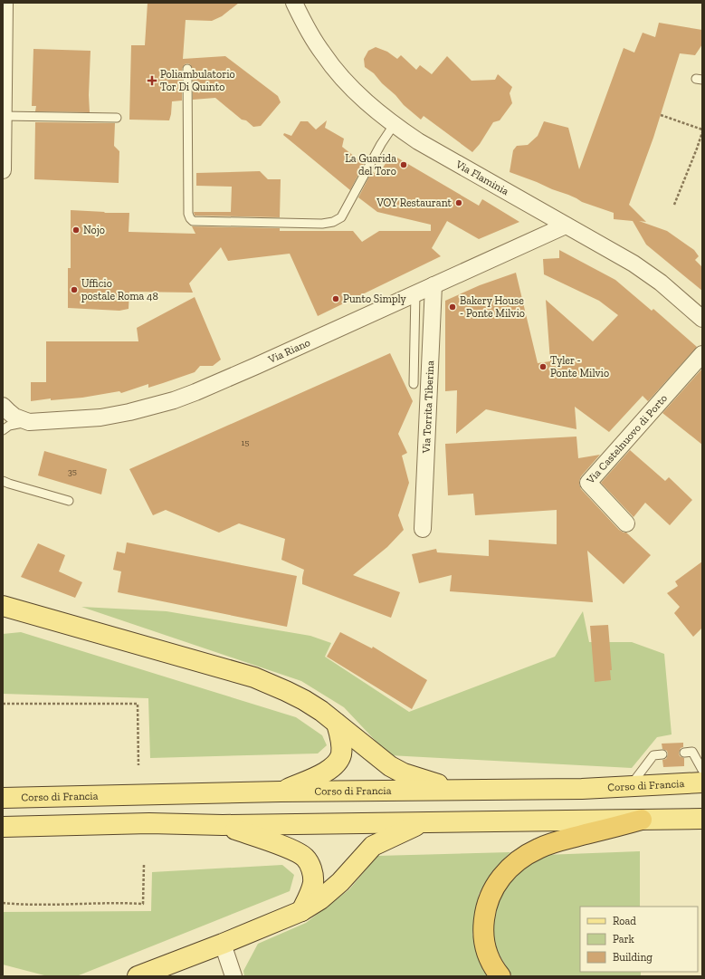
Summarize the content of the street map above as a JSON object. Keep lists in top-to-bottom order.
{
  "streets": {
    "main road": ["Corso di Francia"],
    "street": [
      "Via Flaminia",
      "Via Riano",
      "Via Torrita Tiberina",
      "Via Castelnuovo di Porto"
    ]
  },
  "crossings": [
    ["Via Flaminia", "Via Riano"],
    ["Via Riano", "Via Torrita Tiberina"]
  ],
  "places": {
    "health": ["Poliambulatorio Tor Di Quinto"],
    "other": [
      "La Guarida del Toro",
      "VOY Restaurant",
      "Nojo",
      "Ufficio postale Roma 48",
      "Punto Simply",
      "Bakery House - Ponte Milvio",
      "Tyler - Ponte Milvio"
    ]
  },
  "house_numbers": ["15", "35"],
  "legend": ["Road", "Park", "Building"]
}
